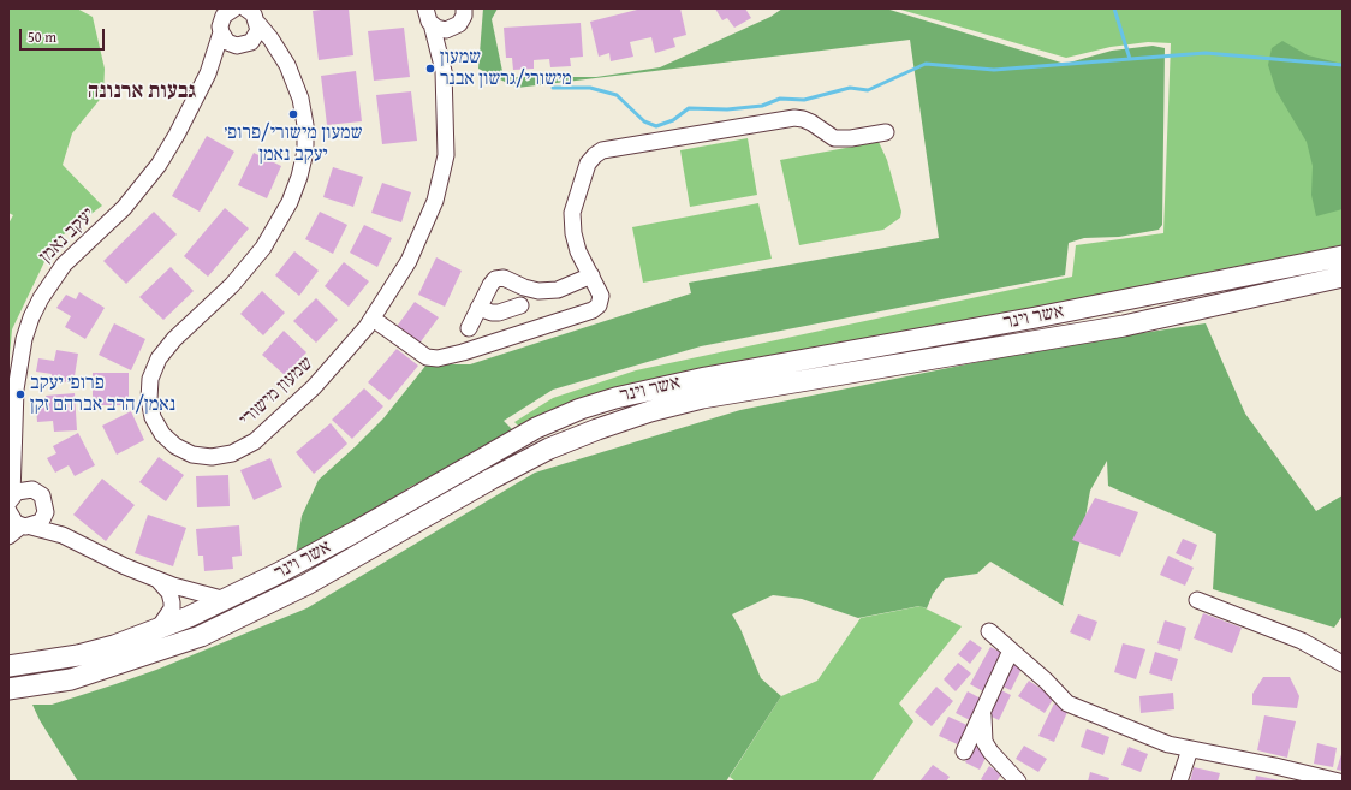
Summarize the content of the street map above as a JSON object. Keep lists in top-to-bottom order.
{
  "streets": {
    "main road": ["אשר וינר"],
    "street": ["יעקב נאמן", "שמעון מישורי"]
  },
  "districts": ["גבעות ארנונה"],
  "places": ["שמעון מישורי/גרשון אבנר", "שמעון מישורי/פרופ׳ יעקב נאמן", "פרופ׳ יעקב נאמן/הרב אברהם זקן"],
  "scale_bar": "50 m"
}
